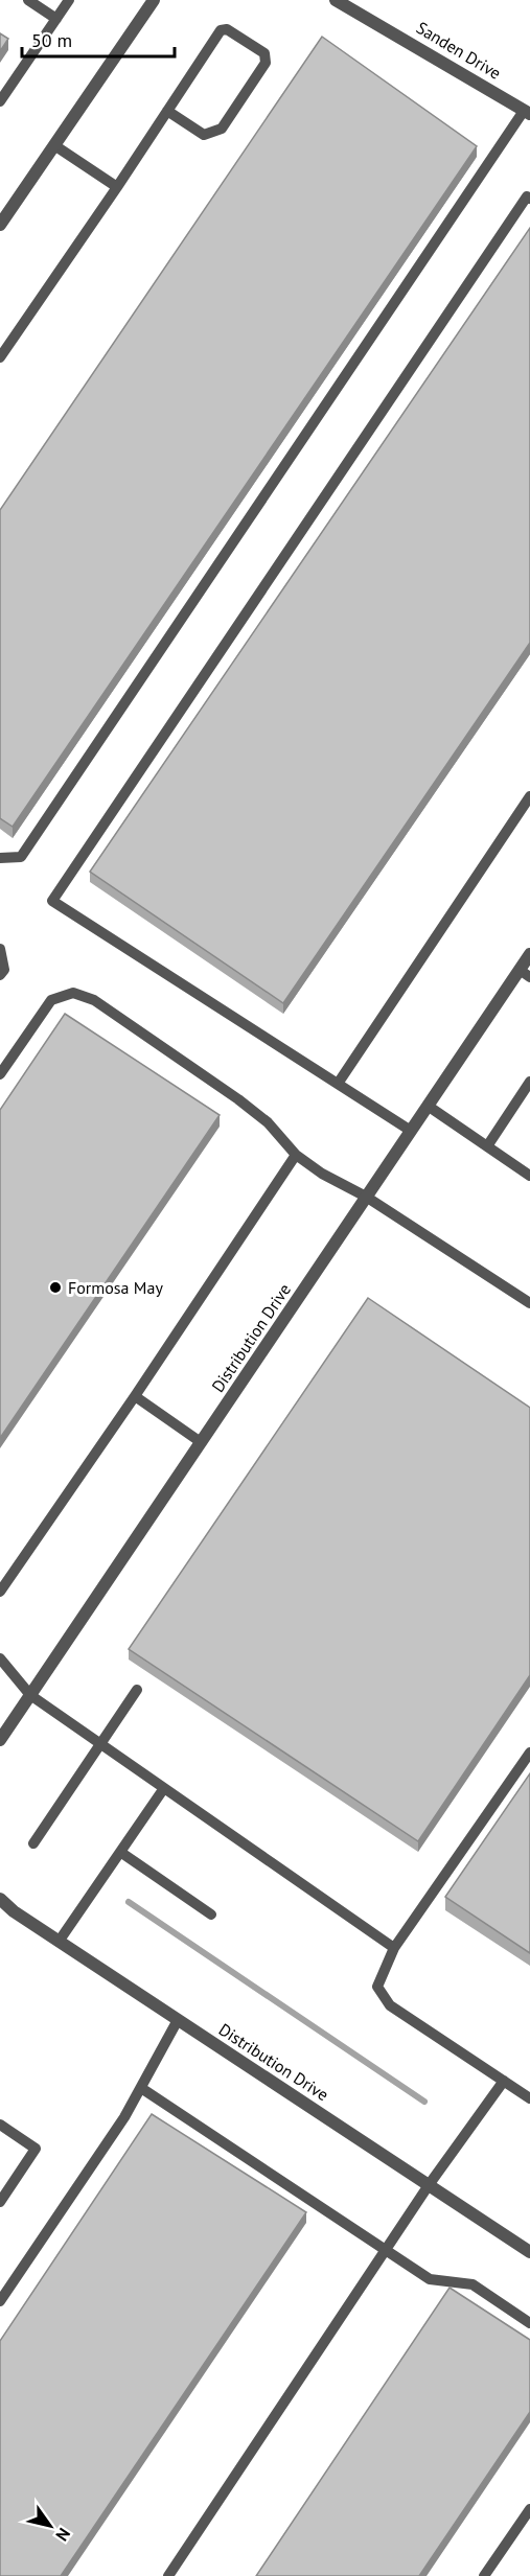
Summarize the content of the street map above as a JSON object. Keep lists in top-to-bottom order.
{
  "streets": {
    "street": ["Sanden Drive", "Distribution Drive"]
  },
  "places": ["Formosa May"],
  "scale_bar": "50 m",
  "north": "bottom right"
}
